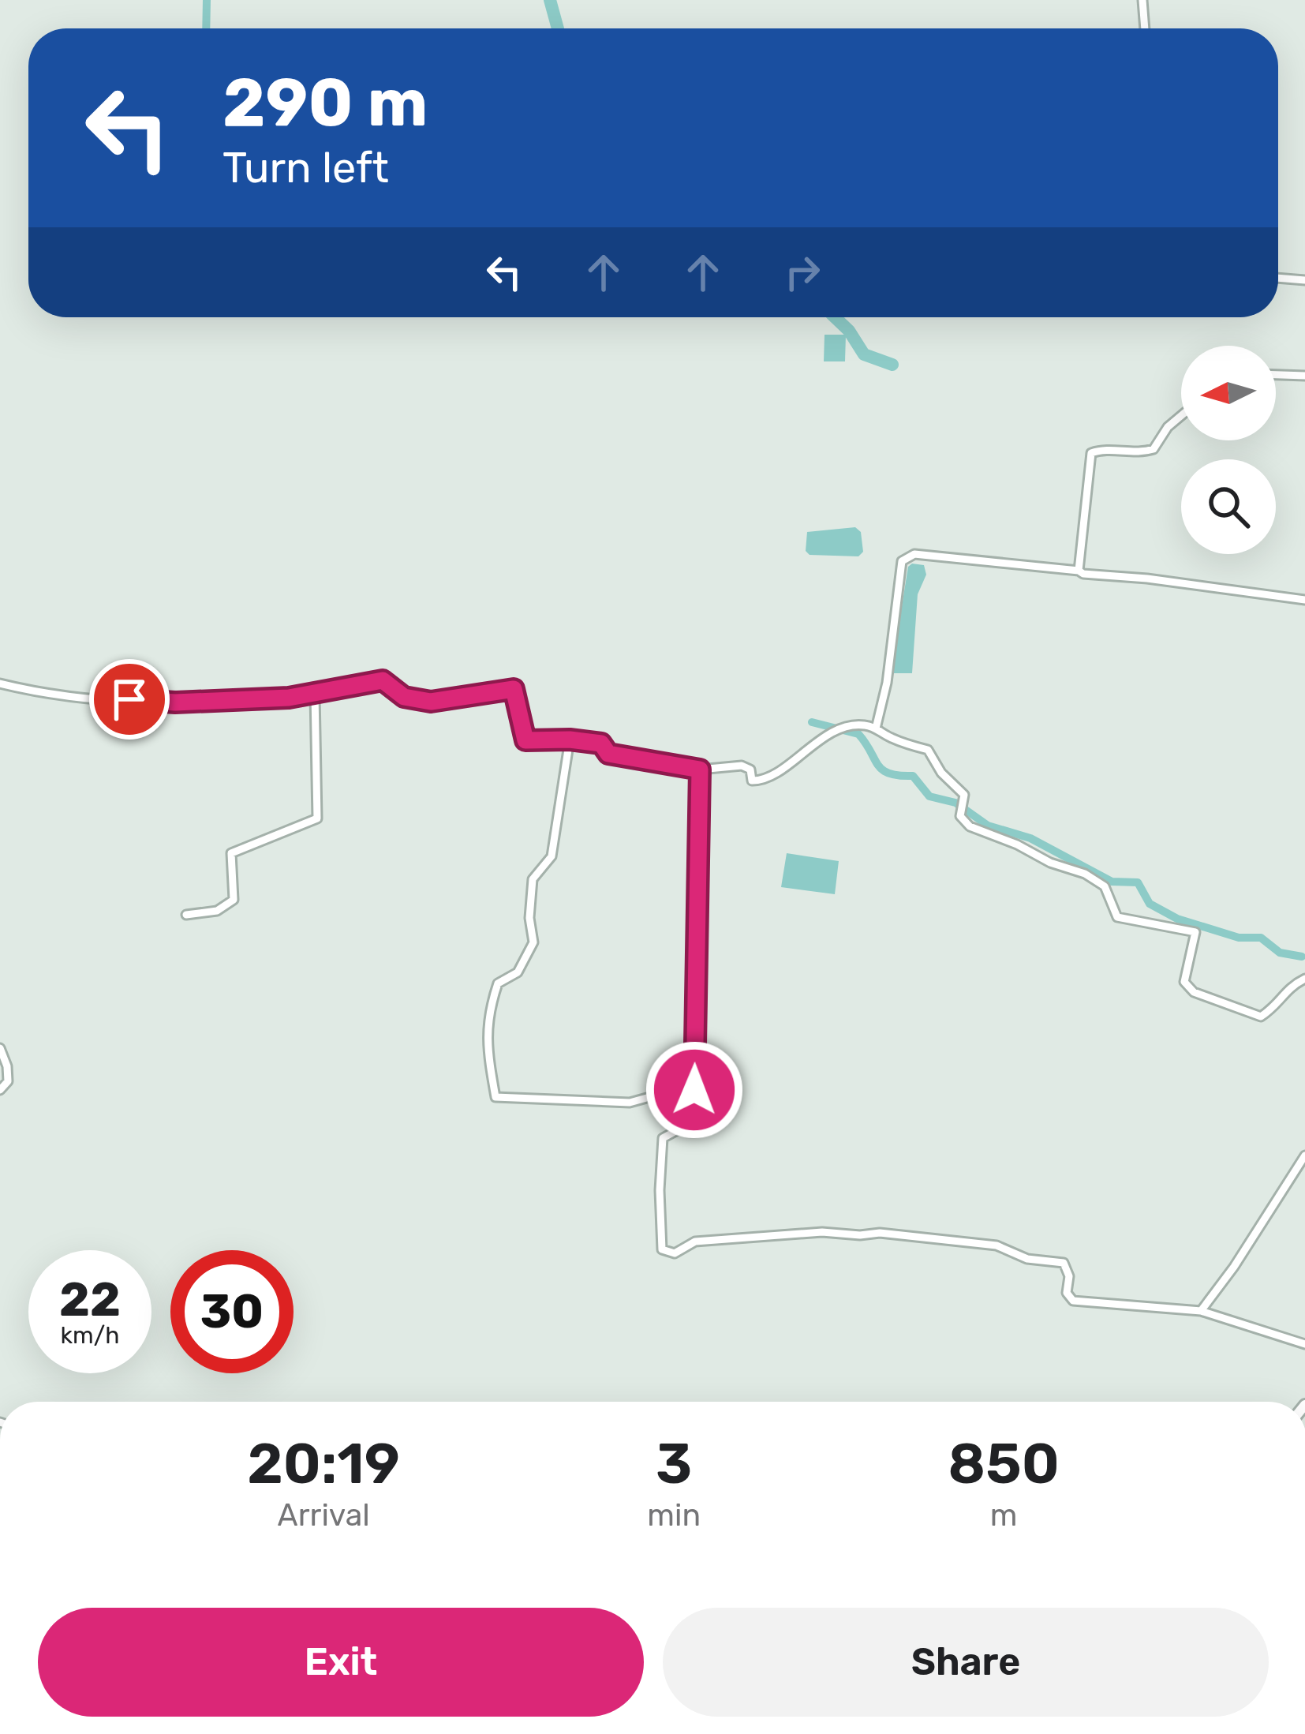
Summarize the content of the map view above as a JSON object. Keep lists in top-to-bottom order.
{
  "north": "left",
  "page": {
    "turn": ["290 m", "Turn left"],
    "speed": "22 km/h",
    "limit": "30",
    "eta": [
      "20:19",
      "Arrival",
      "3",
      "min",
      "850",
      "m"
    ],
    "buttons": ["Exit", "Share"]
  }
}
